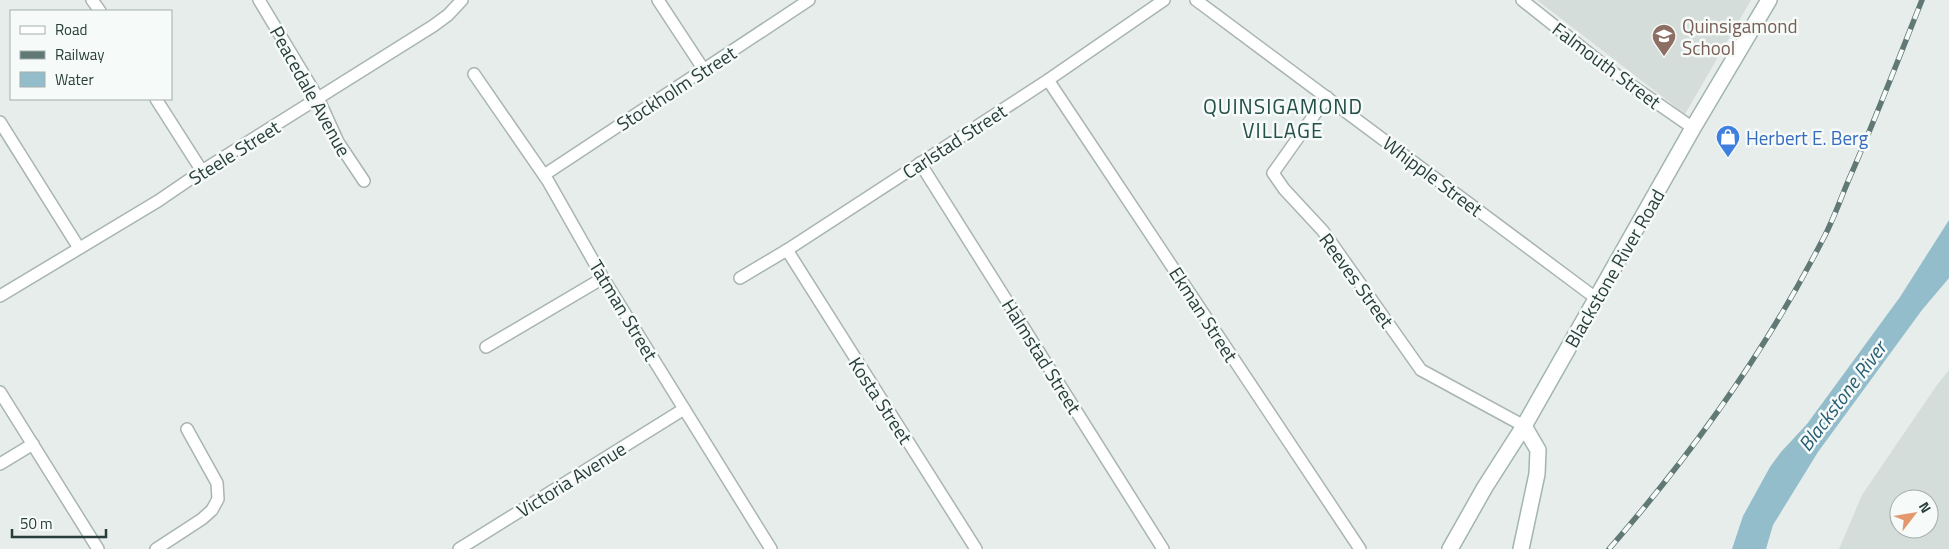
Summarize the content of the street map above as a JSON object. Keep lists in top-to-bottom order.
{
  "streets": {
    "main road": ["Blackstone River Road"],
    "street": [
      "Falmouth Street",
      "Stockholm Street",
      "Peacedale Avenue",
      "Carlstad Street",
      "Steele Street",
      "Whipple Street",
      "Reeves Street",
      "Tatman Street",
      "Ekman Street",
      "Halmstad Street",
      "Kosta Street",
      "Victoria Avenue"
    ]
  },
  "crossings": [
    ["Falmouth Street", "Blackstone River Road"],
    ["Stockholm Street", "Tatman Street"],
    ["Peacedale Avenue", "Steele Street"],
    ["Carlstad Street", "Ekman Street"],
    ["Carlstad Street", "Halmstad Street"],
    ["Carlstad Street", "Kosta Street"],
    ["Whipple Street", "Blackstone River Road"],
    ["Whipple Street", "Reeves Street"],
    ["Blackstone River Road", "Reeves Street"],
    ["Tatman Street", "Victoria Avenue"]
  ],
  "districts": ["QUINSIGAMOND VILLAGE"],
  "water": ["Blackstone River"],
  "places": {
    "school or university": ["Quinsigamond School"],
    "shop": ["Herbert E. Berg"]
  },
  "legend": ["Road", "Railway", "Water"],
  "scale_bar": "50 m",
  "north": "top right"
}
